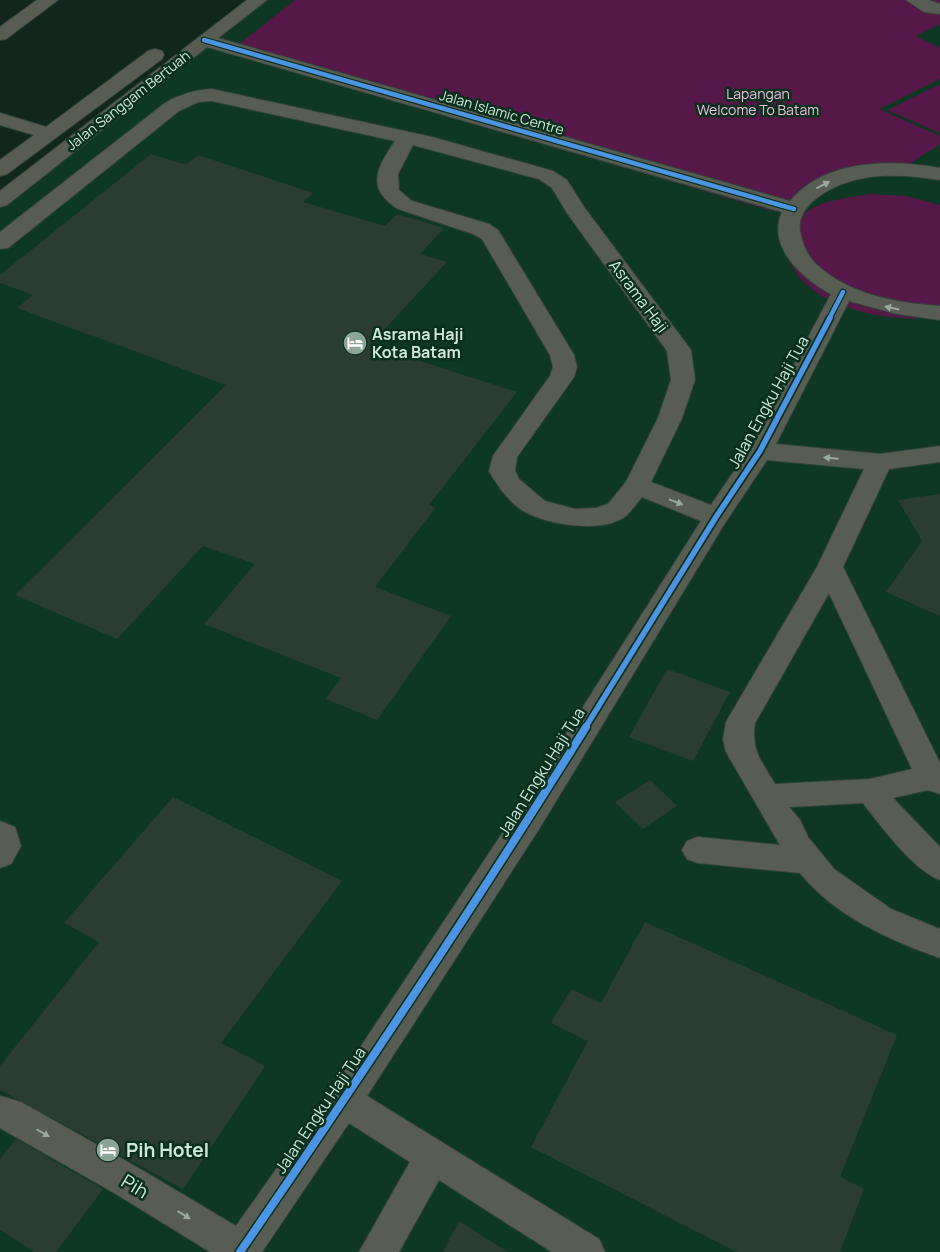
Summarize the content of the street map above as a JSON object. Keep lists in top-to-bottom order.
{
  "streets": {
    "street": [
      "Jalan Sanggam Bertuah",
      "Jalan Islamic Centre",
      "Asrama Haji",
      "Jalan Engku Haji Tua",
      "Pih"
    ]
  },
  "crossings": [
    ["Jalan Sanggam Bertuah", "Jalan Islamic Centre"],
    ["Jalan Engku Haji Tua", "Pih"]
  ],
  "one_way": ["Pih"],
  "parks": ["Lapangan Welcome To Batam"],
  "places": {
    "hotel": ["Asrama Haji Kota Batam", "Pih Hotel"]
  }
}
